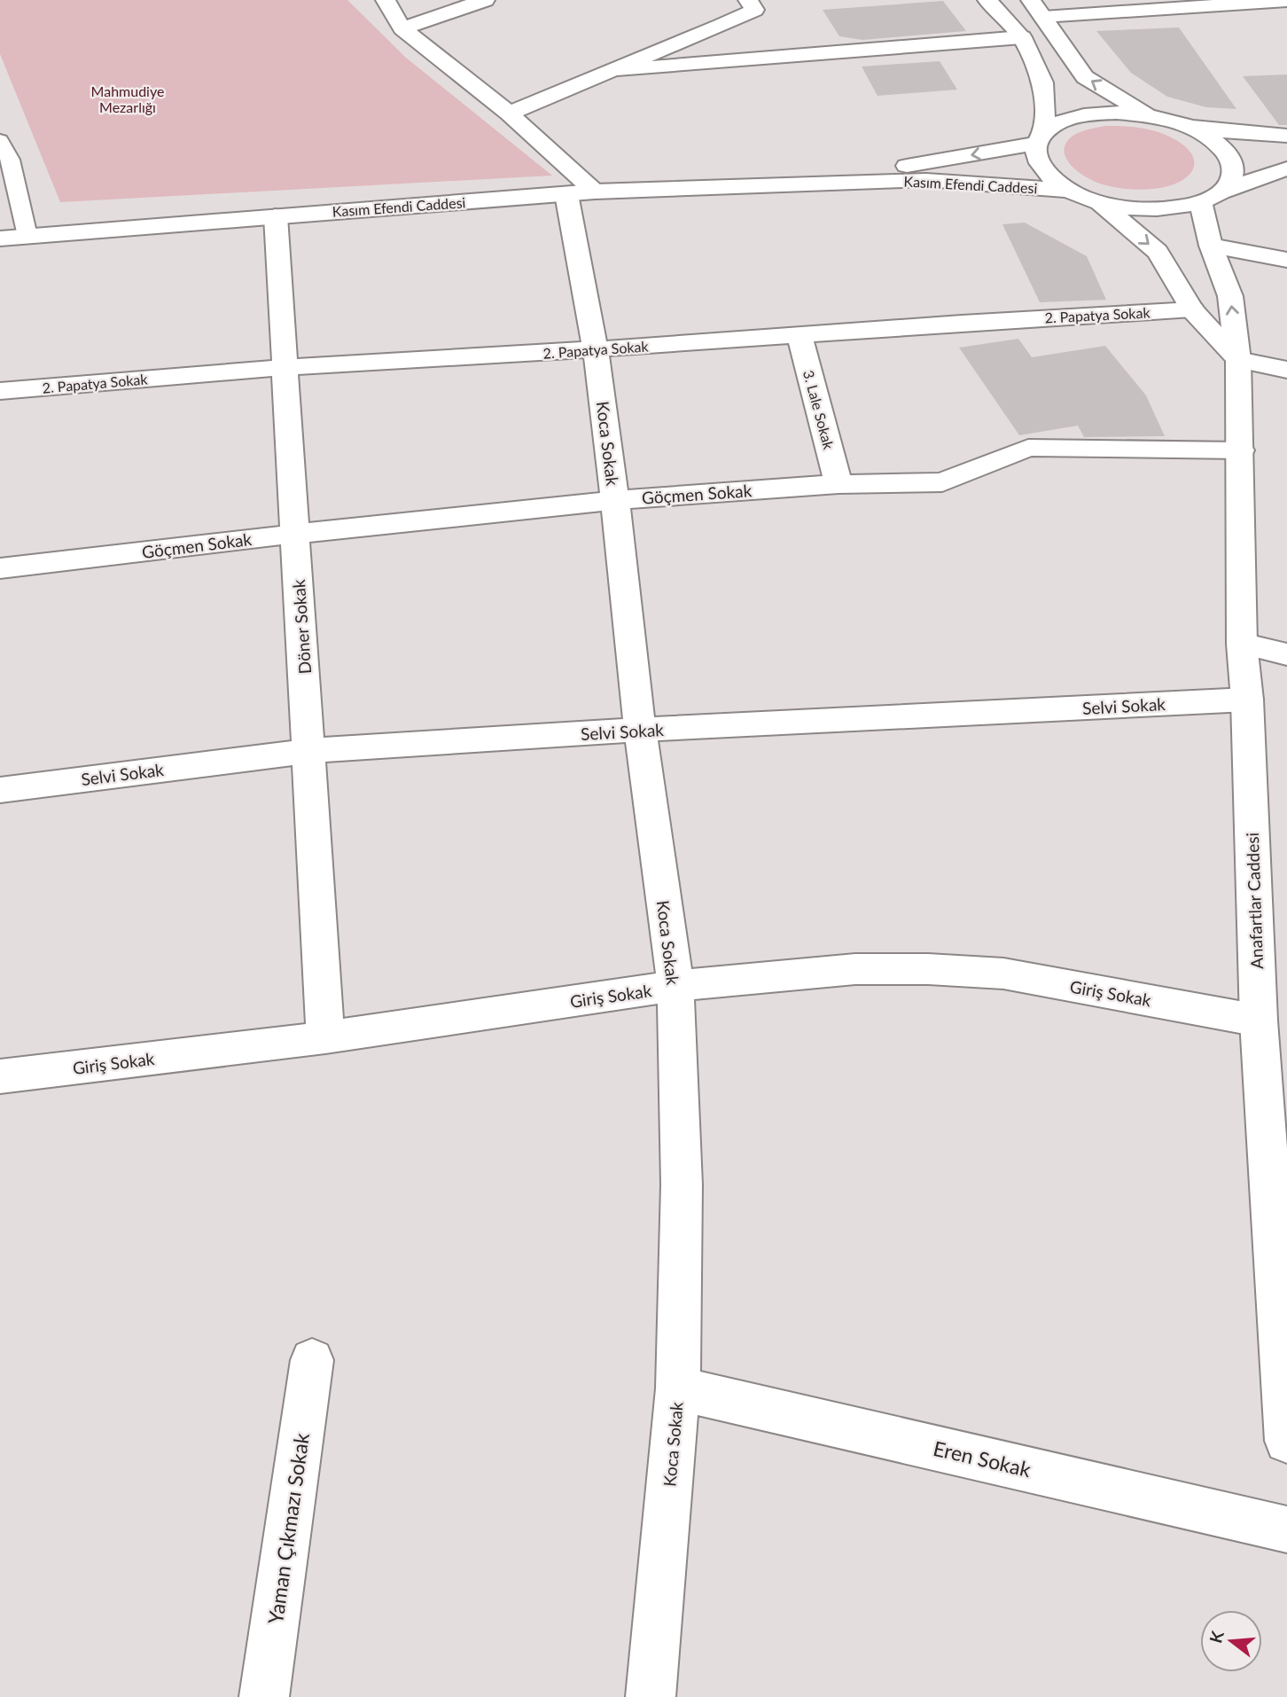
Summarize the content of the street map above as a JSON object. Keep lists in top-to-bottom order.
{
  "streets": {
    "street": [
      "Kasım Efendi Caddesi",
      "2. Papatya Sokak",
      "3. Lale Sokak",
      "Koca Sokak",
      "Göçmen Sokak",
      "Döner Sokak",
      "Selvi Sokak",
      "Anafartlar Caddesi",
      "Giriş Sokak",
      "Eren Sokak",
      "Yaman Çıkmazı Sokak"
    ]
  },
  "crossings": [
    ["Kasım Efendi Caddesi", "Koca Sokak"],
    ["Kasım Efendi Caddesi", "Döner Sokak"],
    ["2. Papatya Sokak", "3. Lale Sokak"],
    ["2. Papatya Sokak", "Koca Sokak"],
    ["2. Papatya Sokak", "Döner Sokak"],
    ["3. Lale Sokak", "Göçmen Sokak"],
    ["Koca Sokak", "Göçmen Sokak"],
    ["Koca Sokak", "Selvi Sokak"],
    ["Koca Sokak", "Giriş Sokak"],
    ["Koca Sokak", "Eren Sokak"],
    ["Göçmen Sokak", "Döner Sokak"],
    ["Göçmen Sokak", "Anafartlar Caddesi"],
    ["Döner Sokak", "Selvi Sokak"],
    ["Döner Sokak", "Giriş Sokak"],
    ["Selvi Sokak", "Anafartlar Caddesi"],
    ["Anafartlar Caddesi", "Giriş Sokak"]
  ],
  "parks": ["Mahmudiye Mezarlığı"],
  "north": "left"
}
